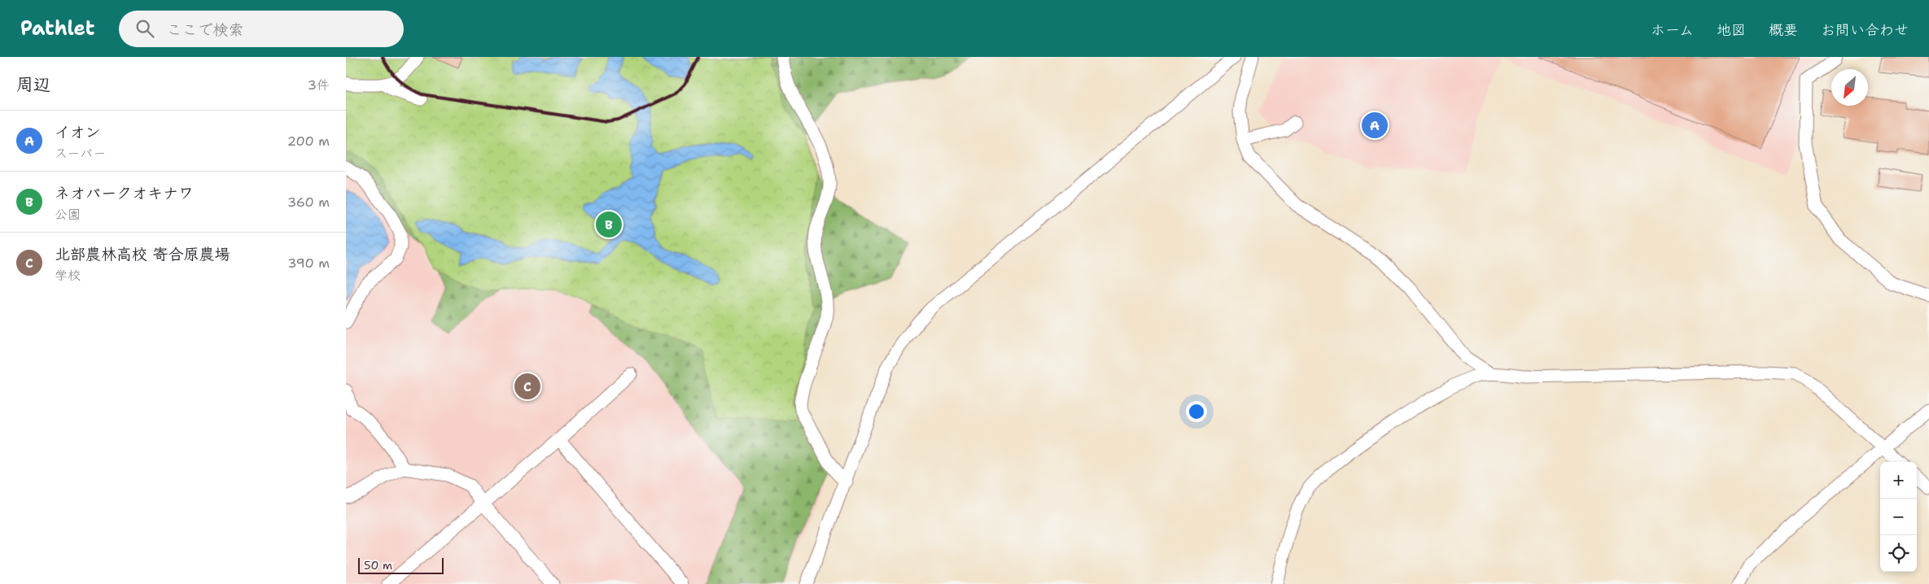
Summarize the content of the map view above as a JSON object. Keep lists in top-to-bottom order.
{
  "scale_bar": "50 m",
  "north": "bottom left",
  "page": {
    "header": "Pathlet",
    "search": "ここで検索",
    "nav": [
      "ホーム",
      "地図",
      "概要",
      "お問い合わせ"
    ],
    "heading": ["周辺", "3件"],
    "list": [
      {
        "mark": "A",
        "name": "イオン",
        "note": "スーパー",
        "value": "200 m"
      },
      {
        "mark": "B",
        "name": "ネオパークオキナワ",
        "note": "公園",
        "value": "360 m"
      },
      {
        "mark": "C",
        "name": "北部農林高校 寄合原農場",
        "note": "学校",
        "value": "390 m"
      }
    ],
    "pins": ["A", "B", "C"],
    "map_buttons": ["+", "−"],
    "scale": "50 m"
  }
}
